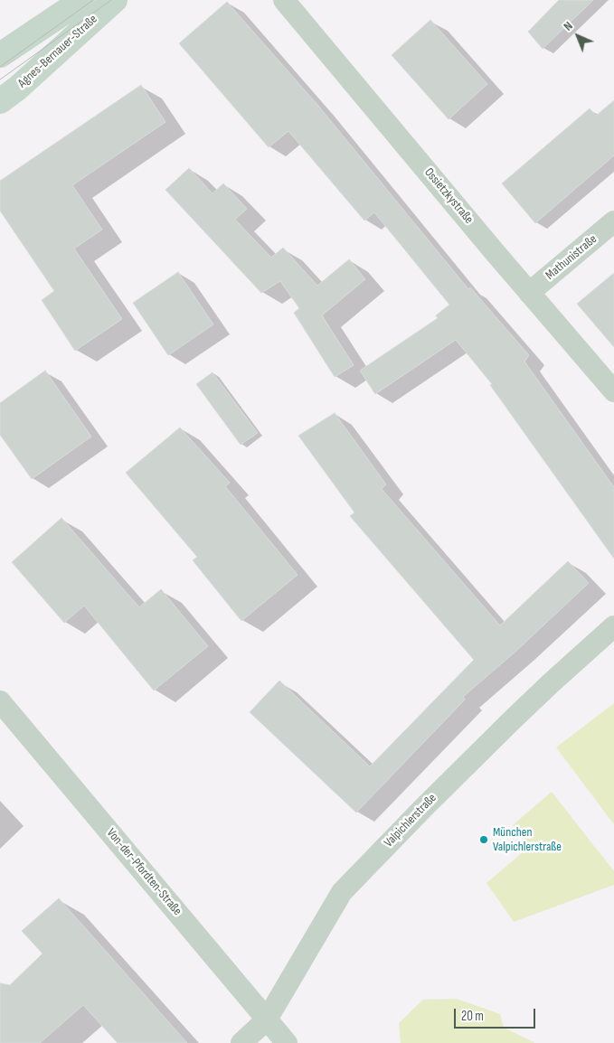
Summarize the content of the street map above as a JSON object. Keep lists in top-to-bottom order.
{
  "streets": {
    "main road": ["Agnes-Bernauer-Straße"],
    "street": [
      "Ossietzkystraße",
      "Mathunistraße",
      "Valpichlerstraße",
      "Von-der-Pfordten-Straße"
    ]
  },
  "crossings": [
    ["Ossietzkystraße", "Mathunistraße"],
    ["Valpichlerstraße", "Von-der-Pfordten-Straße"]
  ],
  "places": ["München Valpichlerstraße"],
  "scale_bar": "20 m",
  "north": "top left"
}
